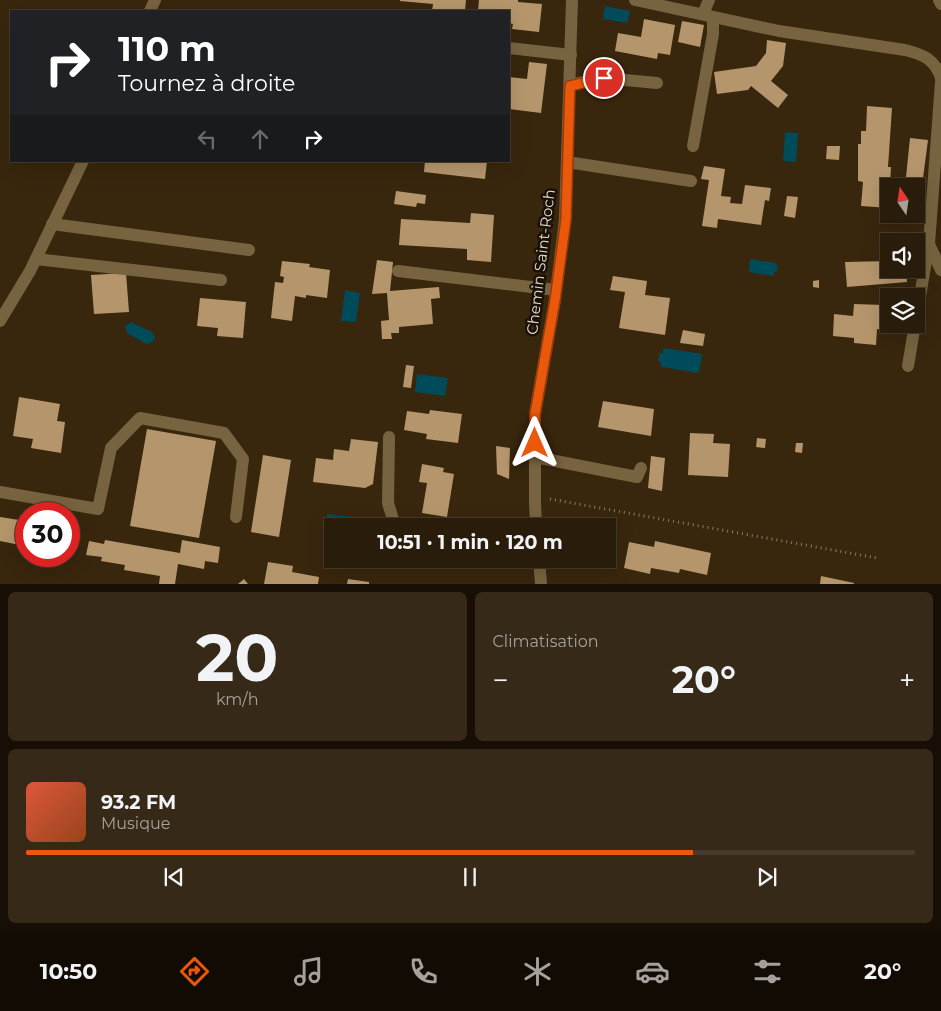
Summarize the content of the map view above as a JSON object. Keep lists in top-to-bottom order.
{
  "streets": {
    "street": ["Chemin Saint-Roch"]
  },
  "north": "top",
  "page": {
    "turn": ["110 m", "Tournez à droite"],
    "limit": "30",
    "trip": "10:51 · 1 min · 120 m",
    "tile": [
      ["20", "km/h"],
      "Climatisation"
    ],
    "heat": ["−", "20°", "+"],
    "song": ["93.2 FM", "Musique"],
    "tabs": ["10:50", "20°"]
  }
}
